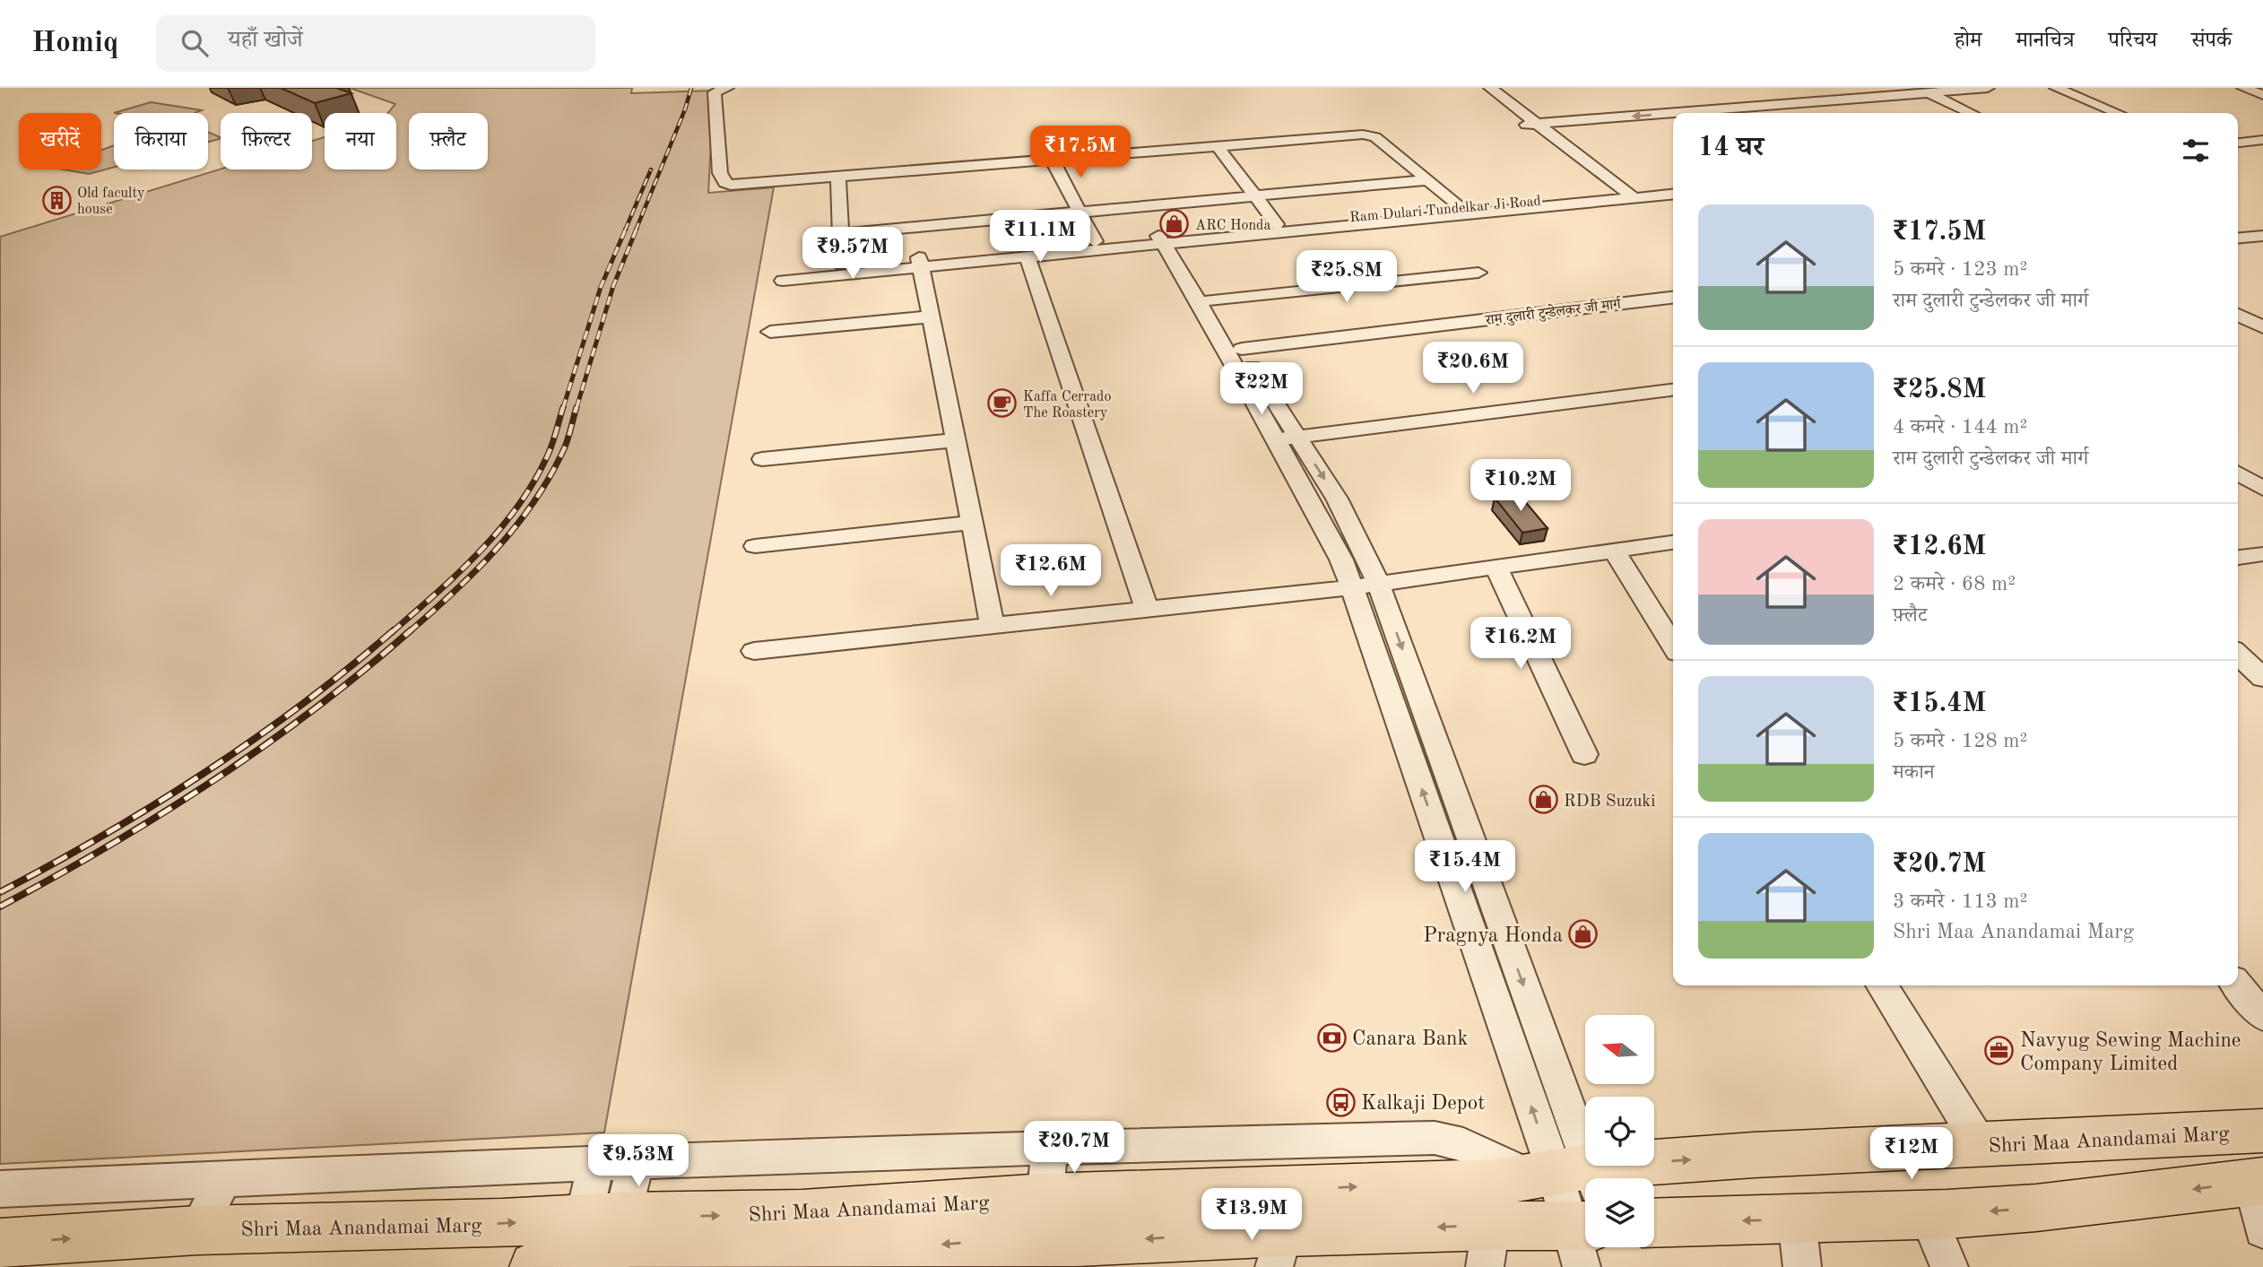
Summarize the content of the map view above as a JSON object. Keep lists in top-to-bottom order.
{
  "streets": {
    "main road": ["Shri Maa Anandamai Marg"],
    "street": ["Ram Dulari Tundelkar Ji Road", "राम दुलारी टुन्डेलकर जी मार्ग"]
  },
  "places": {
    "building": ["Old faculty house"],
    "shop": ["ARC Honda", "RDB Suzuki", "Pragnya Honda"],
    "cafe": ["Kaffa Cerrado The Roastery"],
    "bank": ["Canara Bank"],
    "office": ["Navyug Sewing Machine Company Limited"],
    "bus stop": ["Kalkaji Depot"]
  },
  "north": "left",
  "page": {
    "header": "Homiq",
    "search": "यहाँ खोजें",
    "nav": [
      "होम",
      "मानचित्र",
      "परिचय",
      "संपर्क"
    ],
    "chip": [
      "खरीदें",
      "किराया",
      "फ़िल्टर",
      "नया",
      "फ़्लैट"
    ],
    "heading": "14 घर",
    "price": [
      "₹17.5M",
      "₹11.1M",
      "₹9.57M",
      "₹25.8M",
      "₹20.6M",
      "₹22M",
      "₹10.2M",
      "₹12.6M",
      "₹16.2M",
      "₹15.4M",
      "₹20.7M",
      "₹12M",
      "₹9.53M",
      "₹13.9M"
    ],
    "list": [
      {
        "name": "₹17.5M",
        "note": "5 कमरे · 123 m² · राम दुलारी टुन्डेलकर जी मार्ग"
      },
      {
        "name": "₹25.8M",
        "note": "4 कमरे · 144 m² · राम दुलारी टुन्डेलकर जी मार्ग"
      },
      {
        "name": "₹12.6M",
        "note": "2 कमरे · 68 m² · फ़्लैट"
      },
      {
        "name": "₹15.4M",
        "note": "5 कमरे · 128 m² · मकान"
      },
      {
        "name": "₹20.7M",
        "note": "3 कमरे · 113 m² · Shri Maa Anandamai Marg"
      }
    ]
  }
}
